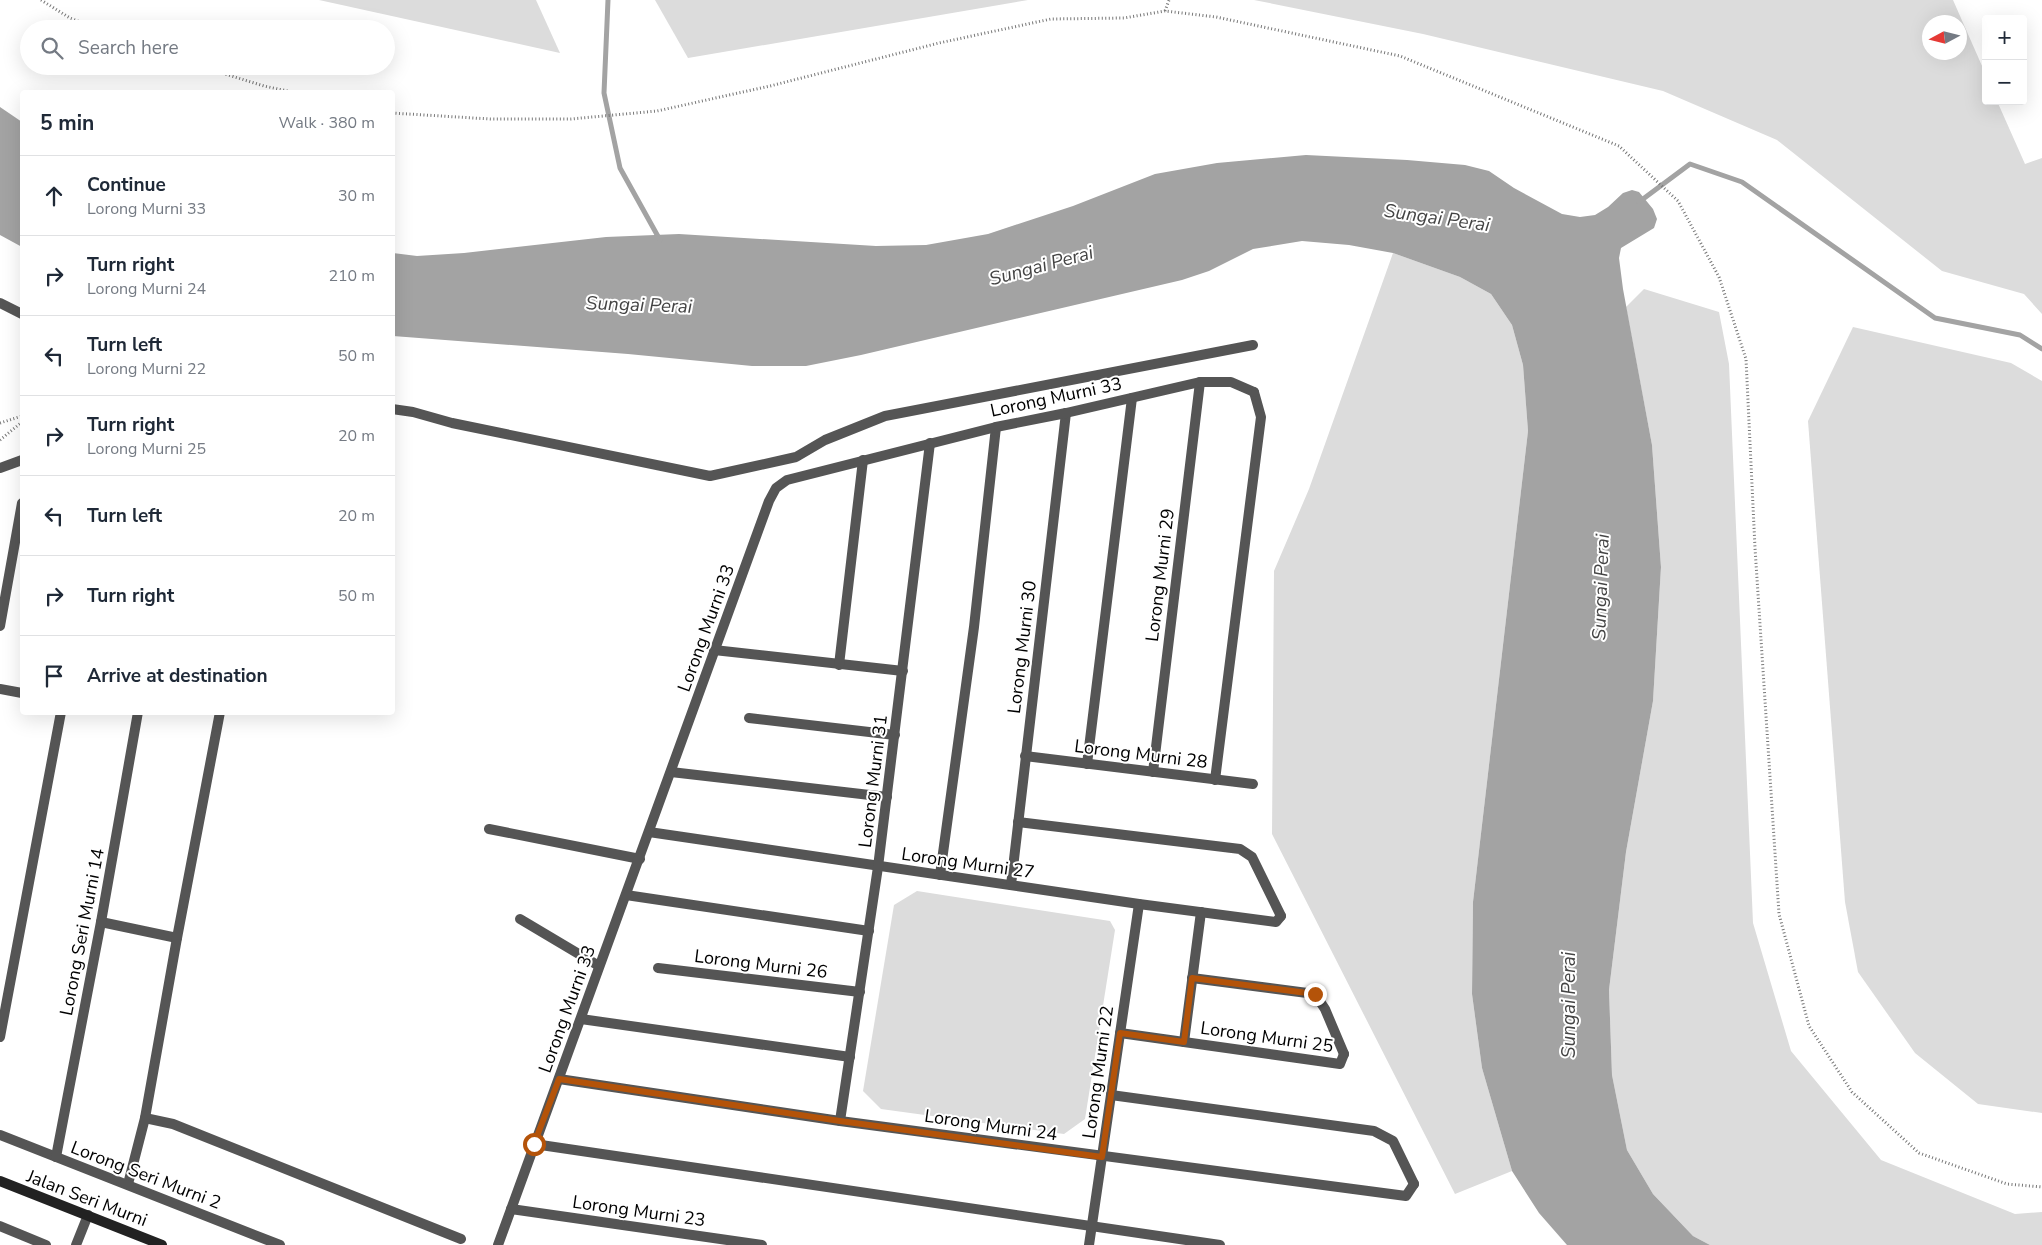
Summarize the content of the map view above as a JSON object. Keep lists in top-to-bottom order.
{
  "streets": {
    "street": [
      "Lorong Murni 33",
      "Lorong Murni 29",
      "Lorong Murni 30",
      "Lorong Murni 28",
      "Lorong Murni 31",
      "Lorong Murni 27",
      "Lorong Seri Murni 14",
      "Lorong Murni 26",
      "Lorong Murni 25",
      "Lorong Murni 22",
      "Lorong Murni 24",
      "Lorong Seri Murni 2",
      "Jalan Seri Murni",
      "Lorong Murni 23"
    ]
  },
  "crossings": [
    ["Lorong Murni 33", "Lorong Murni 29"],
    ["Lorong Murni 33", "Lorong Murni 30"],
    ["Lorong Murni 33", "Lorong Murni 28"],
    ["Lorong Murni 33", "Lorong Murni 31"],
    ["Lorong Murni 33", "Lorong Murni 27"],
    ["Lorong Murni 33", "Lorong Murni 24"],
    ["Lorong Murni 33", "Lorong Murni 23"],
    ["Lorong Murni 29", "Lorong Murni 28"],
    ["Lorong Murni 30", "Lorong Murni 28"],
    ["Lorong Murni 30", "Lorong Murni 27"],
    ["Lorong Murni 31", "Lorong Murni 27"],
    ["Lorong Murni 31", "Lorong Murni 26"],
    ["Lorong Murni 31", "Lorong Murni 24"],
    ["Lorong Murni 27", "Lorong Murni 22"],
    ["Lorong Seri Murni 14", "Lorong Seri Murni 2"],
    ["Lorong Murni 25", "Lorong Murni 22"],
    ["Lorong Murni 22", "Lorong Murni 24"]
  ],
  "water": ["Sungai Perai"],
  "north": "left",
  "page": {
    "map_buttons": ["+", "−"],
    "search": "Search here",
    "heading": ["5 min", "Walk · 380 m"],
    "list": [
      ["Continue", "Lorong Murni 33", "30 m"],
      ["Turn right", "Lorong Murni 24", "210 m"],
      ["Turn left", "Lorong Murni 22", "50 m"],
      ["Turn right", "Lorong Murni 25", "20 m"],
      ["Turn left", "20 m"],
      ["Turn right", "50 m"],
      "Arrive at destination"
    ]
  }
}
